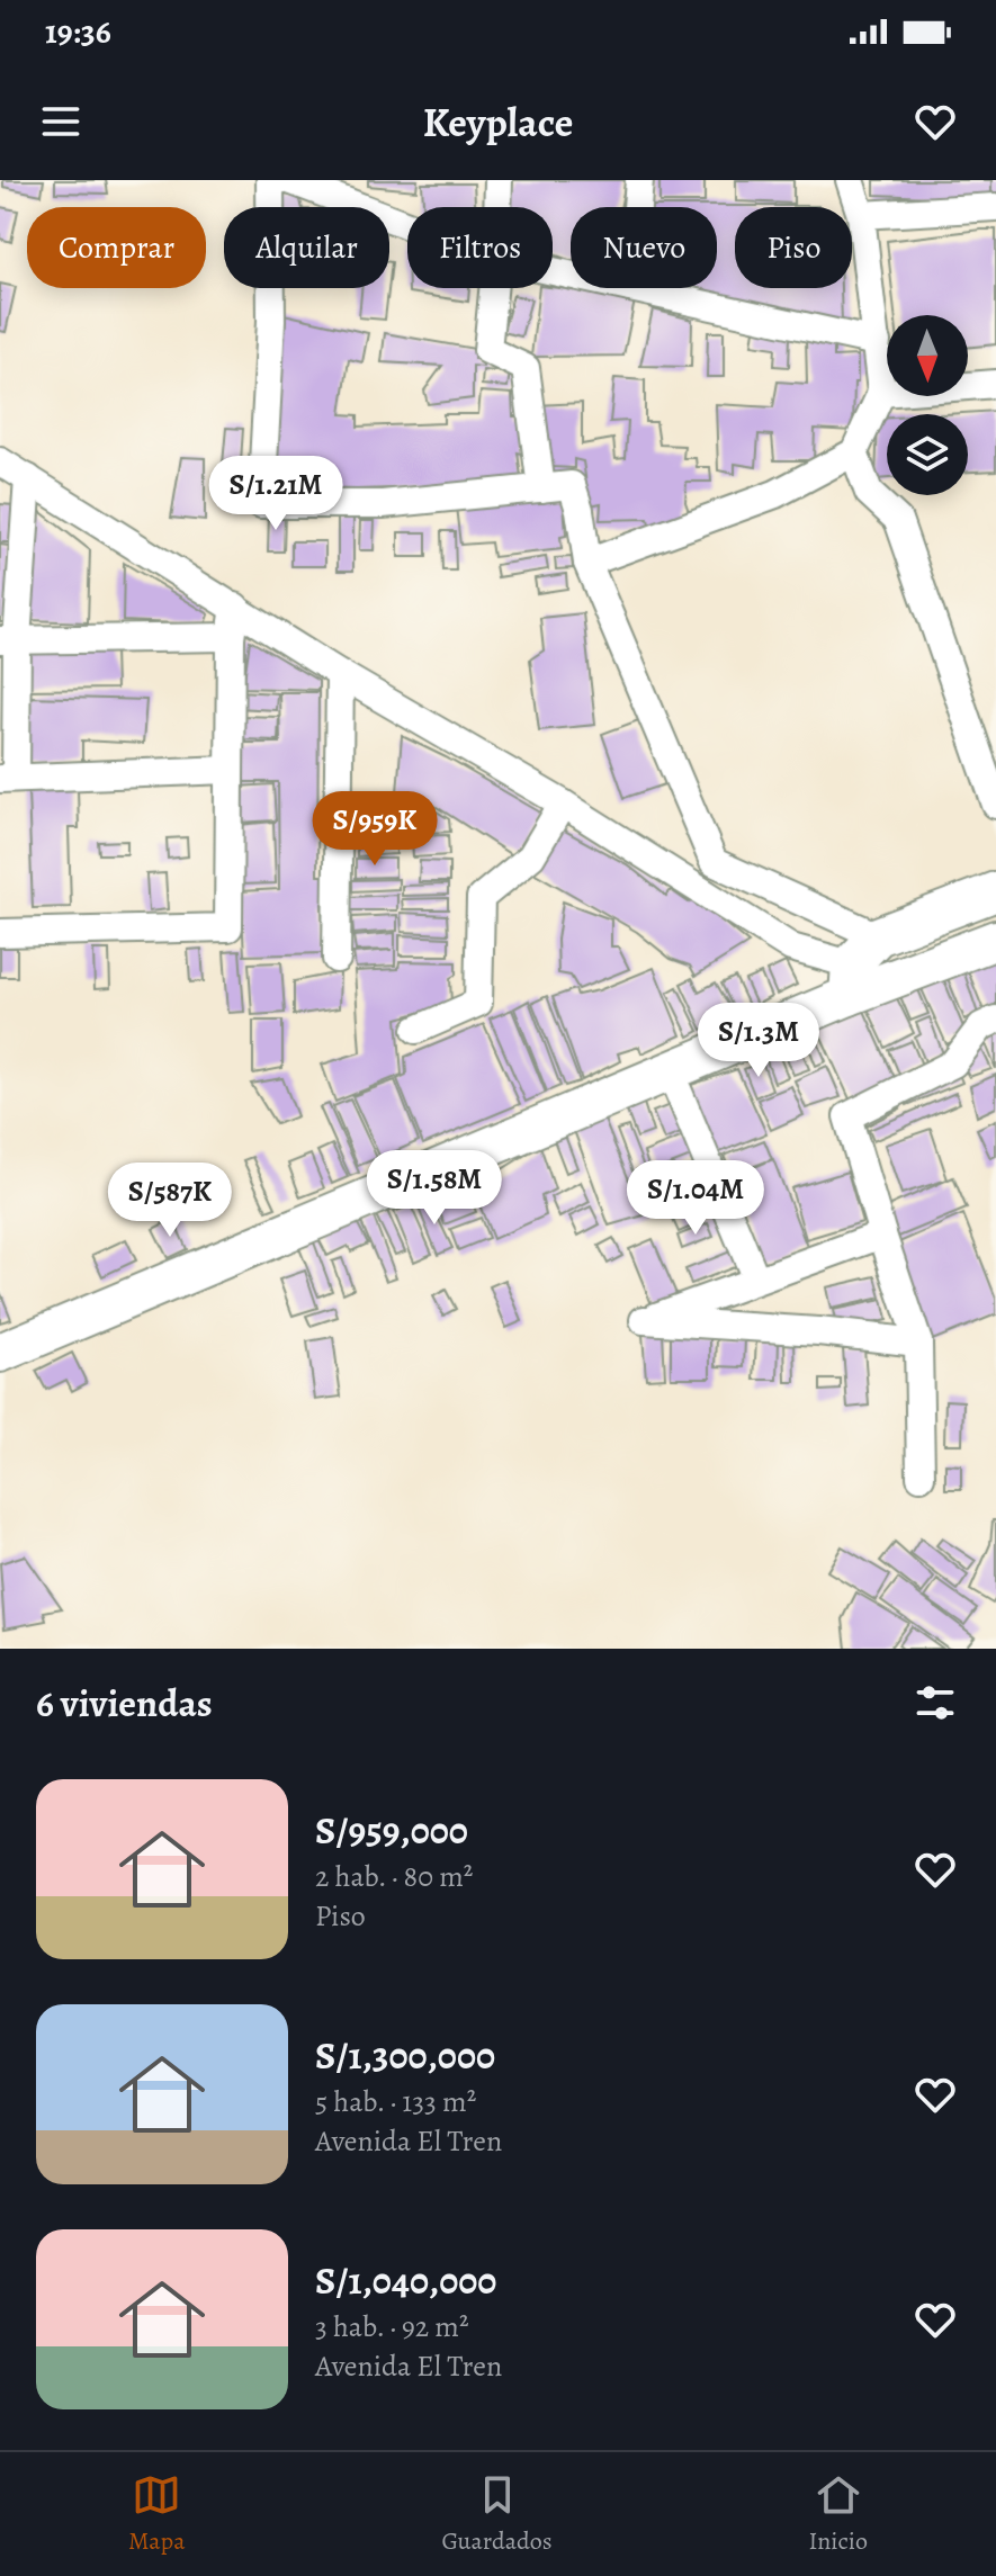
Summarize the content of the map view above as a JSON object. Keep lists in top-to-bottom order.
{
  "north": "bottom",
  "page": {
    "status": "19:36",
    "header": "Keyplace",
    "chip": [
      "Comprar",
      "Alquilar",
      "Filtros",
      "Nuevo",
      "Piso"
    ],
    "price": [
      "S/1.21M",
      "S/959K",
      "S/1.3M",
      "S/1.58M",
      "S/1.04M",
      "S/587K"
    ],
    "heading": "6 viviendas",
    "list": [
      {
        "name": "S/959,000",
        "note": "2 hab. · 80 m² · Piso"
      },
      {
        "name": "S/1,300,000",
        "note": "5 hab. · 133 m² · Avenida El Tren"
      },
      {
        "name": "S/1,040,000",
        "note": "3 hab. · 92 m² · Avenida El Tren"
      }
    ],
    "tabs": ["Mapa", "Guardados", "Inicio"]
  }
}
